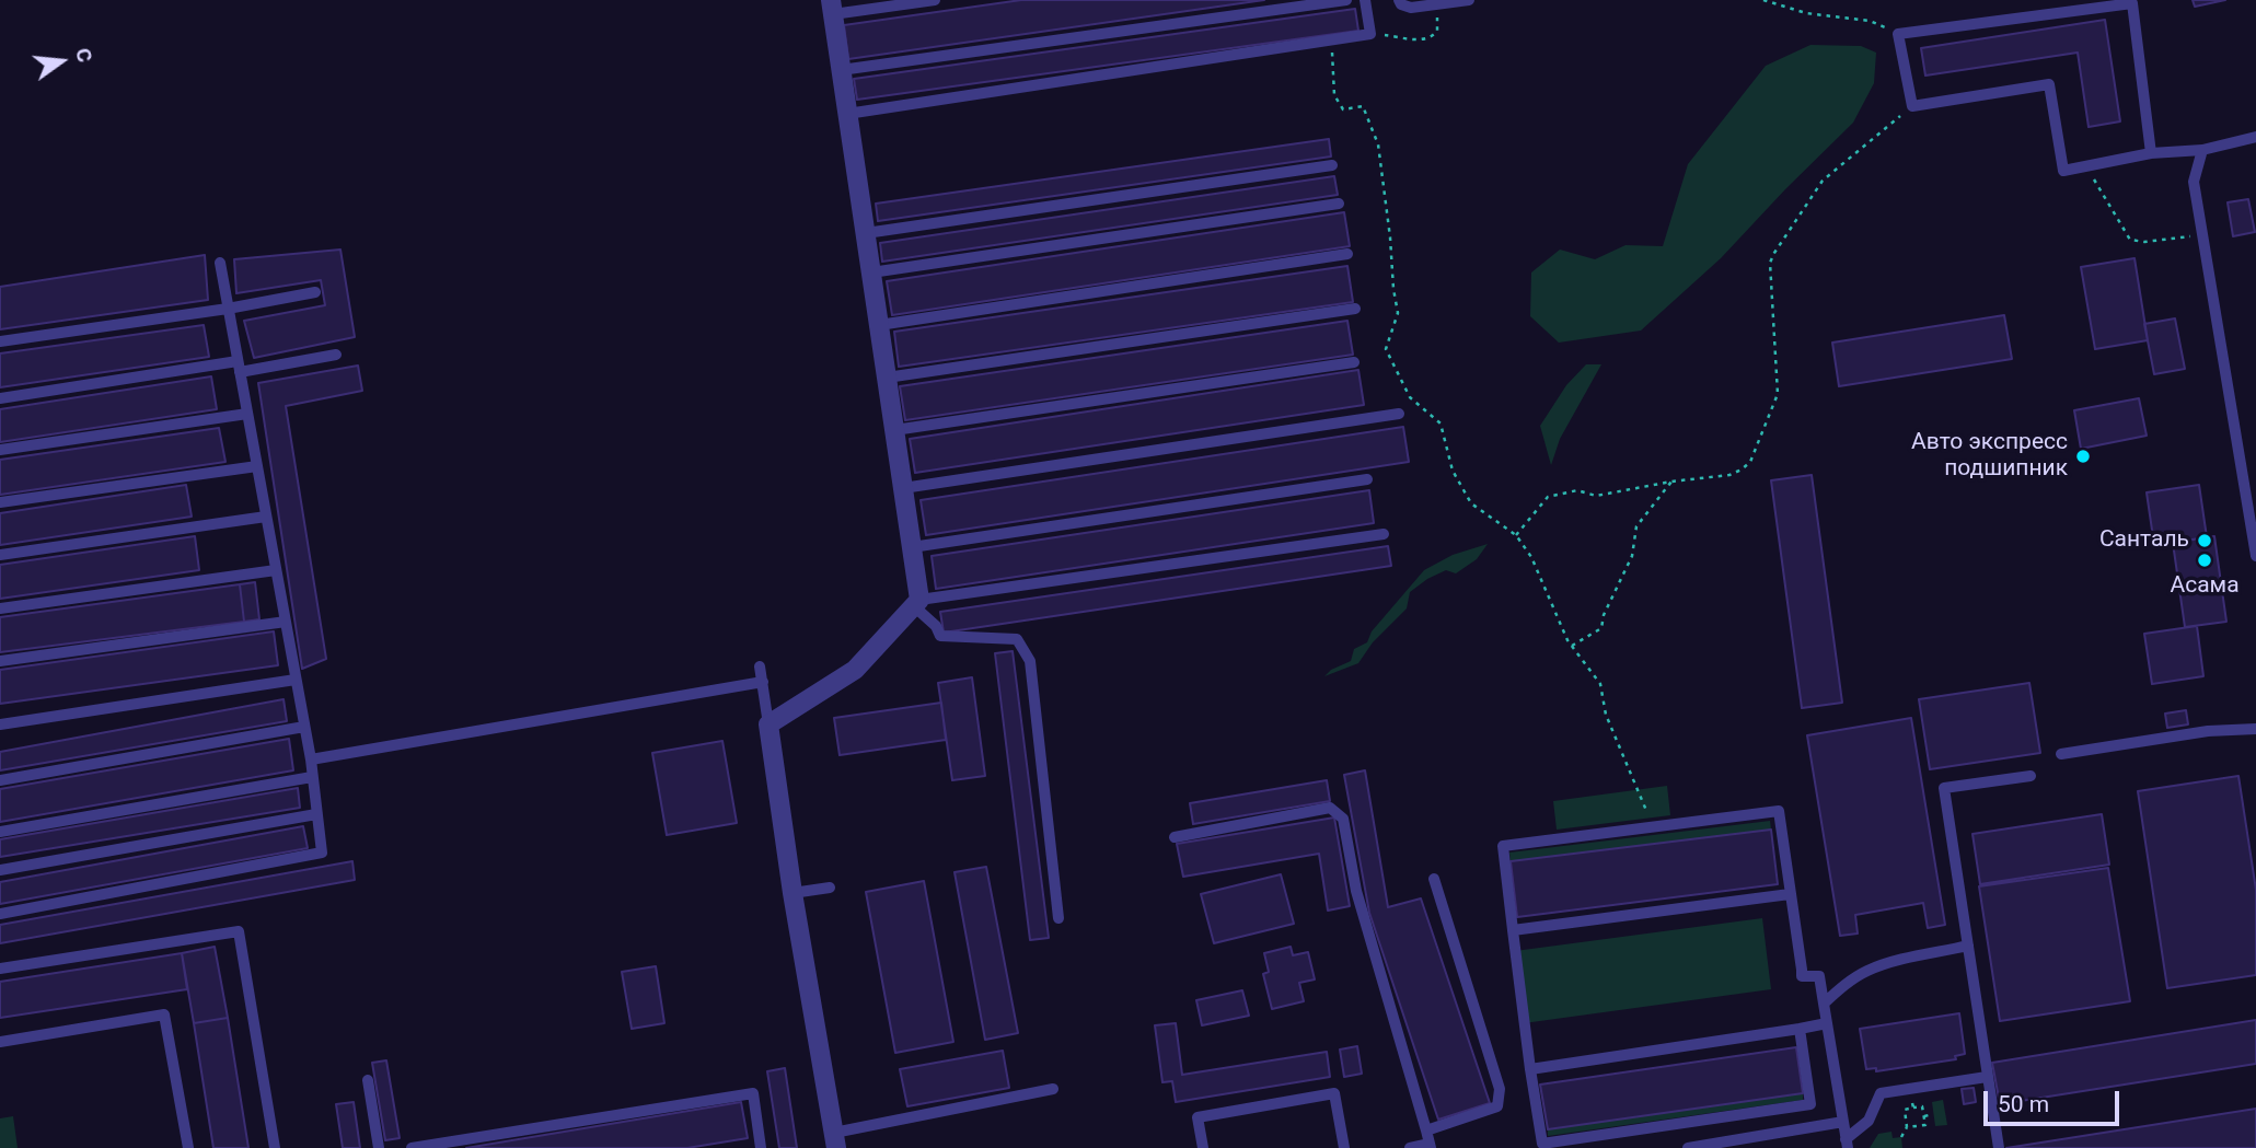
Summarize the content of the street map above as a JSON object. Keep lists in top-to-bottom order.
{
  "places": ["Авто экспресс подшипник", "Санталь", "Асама"],
  "scale_bar": "50 m",
  "north": "right"
}
